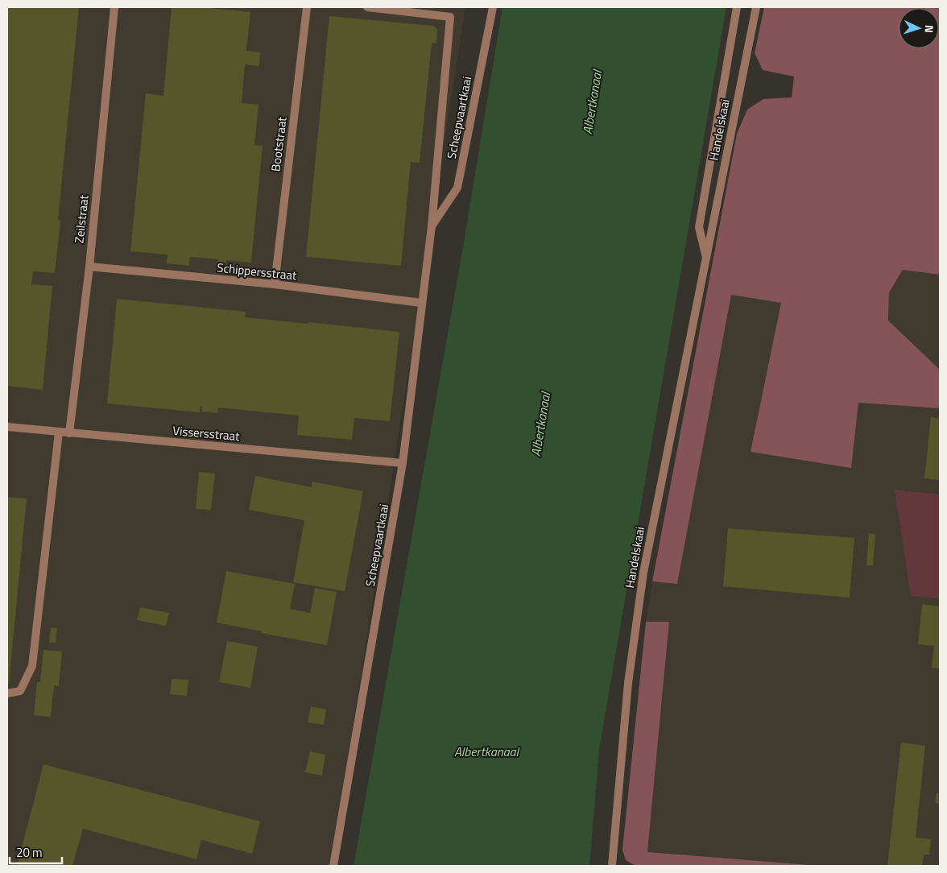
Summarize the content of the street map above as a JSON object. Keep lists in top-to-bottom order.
{
  "streets": {
    "street": [
      "Scheepvaartkaai",
      "Handelskaai",
      "Bootstraat",
      "Zeilstraat",
      "Schippersstraat",
      "Vissersstraat"
    ]
  },
  "crossings": [
    ["Scheepvaartkaai", "Schippersstraat"],
    ["Scheepvaartkaai", "Vissersstraat"],
    ["Bootstraat", "Schippersstraat"],
    ["Zeilstraat", "Schippersstraat"],
    ["Zeilstraat", "Vissersstraat"]
  ],
  "water": ["Albertkanaal"],
  "scale_bar": "20 m",
  "north": "right"
}
